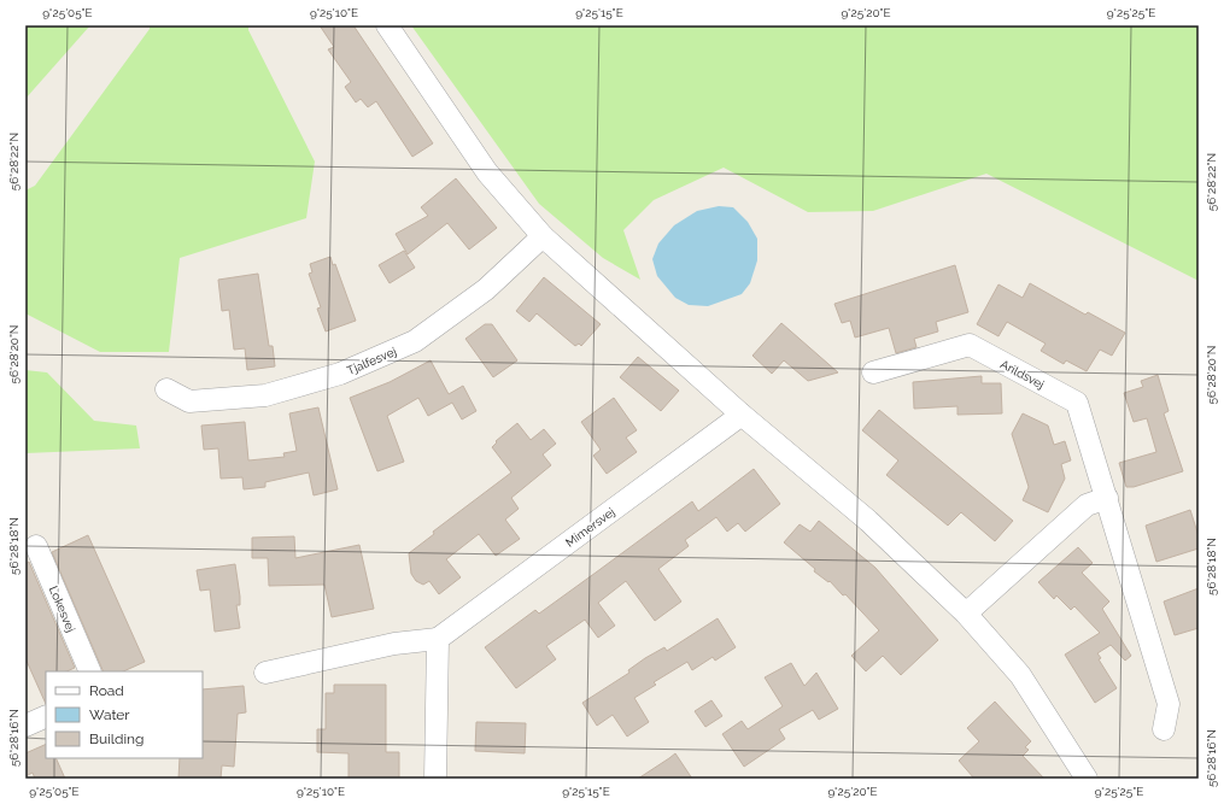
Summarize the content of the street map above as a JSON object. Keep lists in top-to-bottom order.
{
  "streets": {
    "street": [
      "Tjalfesvej",
      "Arildsvej",
      "Mimersvej",
      "Lokesvej"
    ]
  },
  "legend": ["Road", "Water", "Building"],
  "coordinates": [
    "9°25'05\"E",
    "9°25'10\"E",
    "9°25'15\"E",
    "9°25'20\"E",
    "9°25'25\"E",
    "56°28'22\"N",
    "56°28'20\"N",
    "56°28'18\"N",
    "56°28'16\"N"
  ]
}
